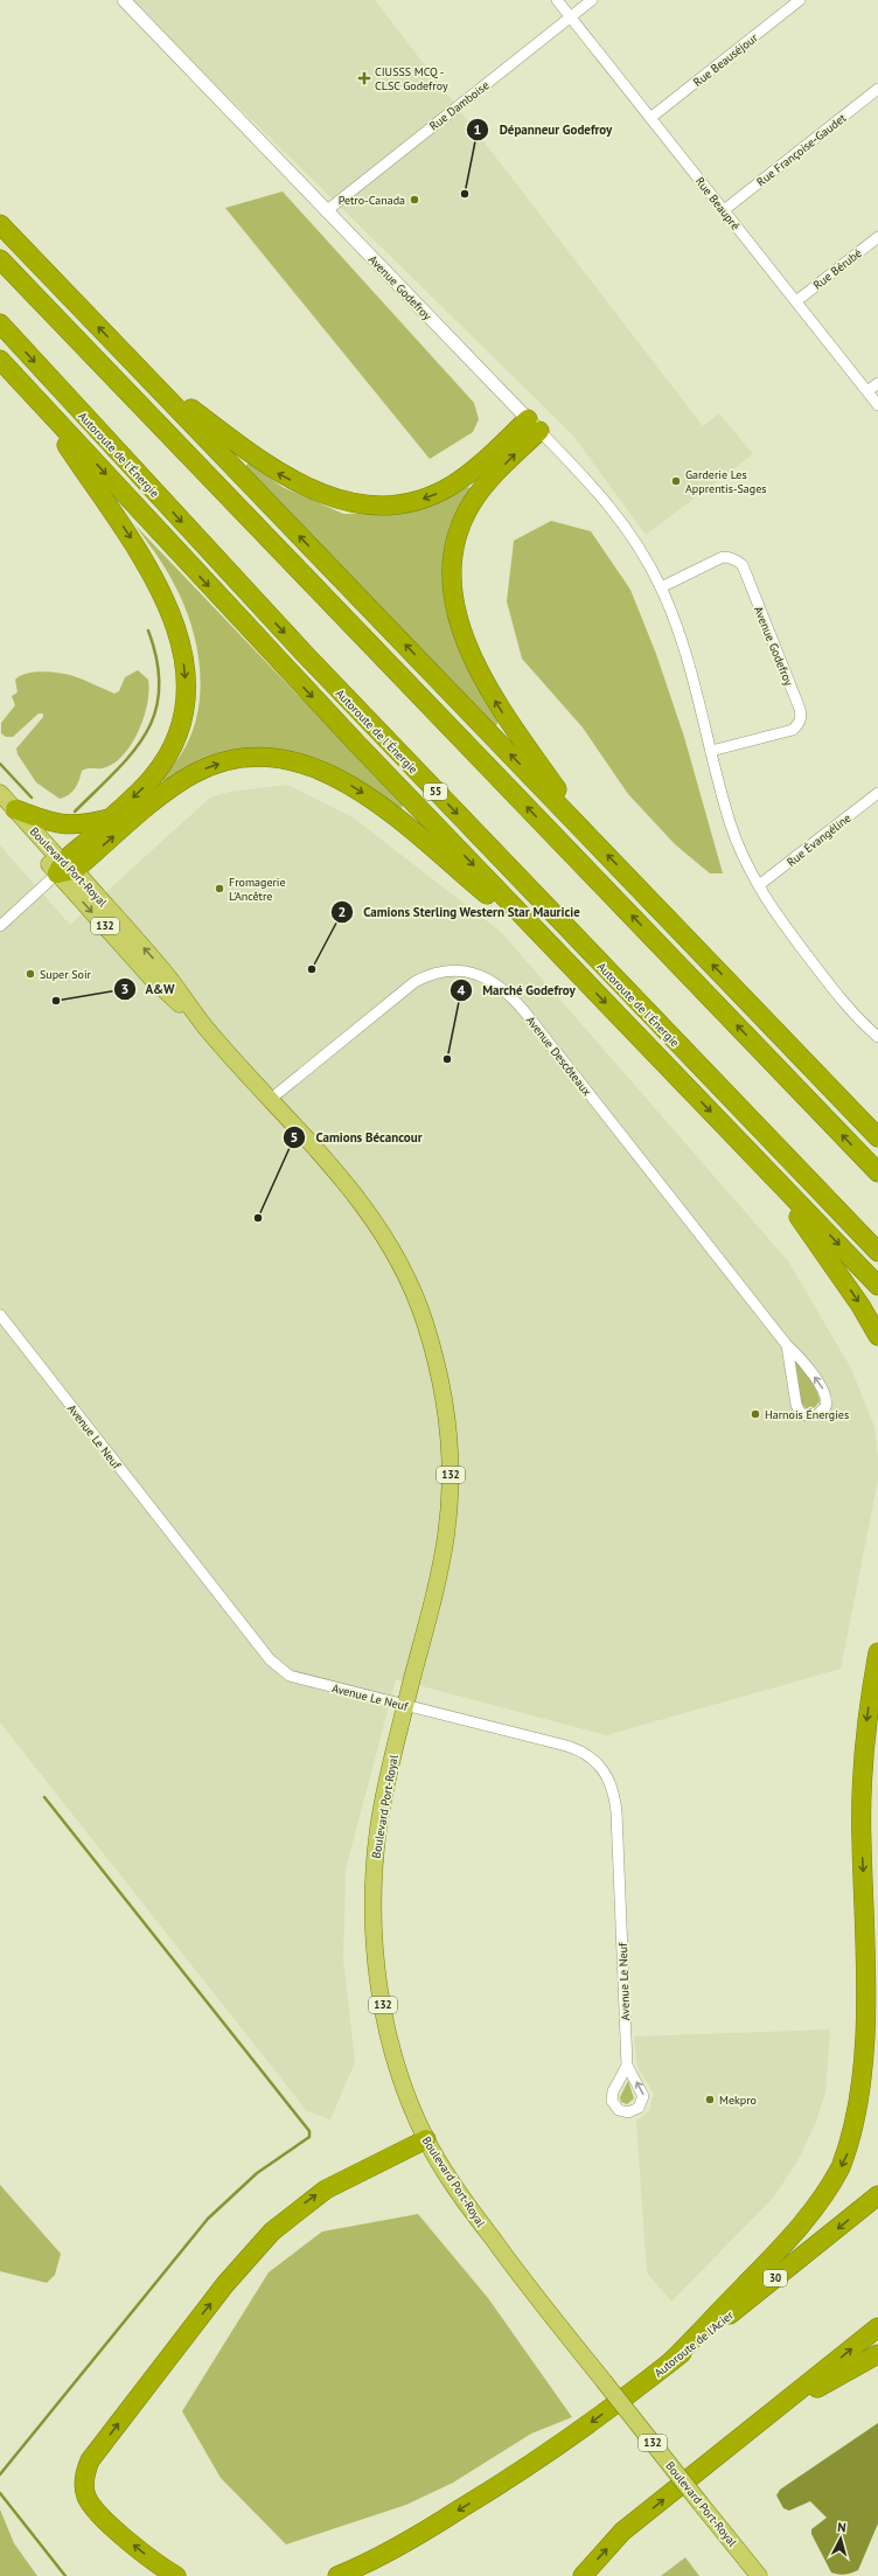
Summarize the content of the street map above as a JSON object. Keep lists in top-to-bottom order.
{
  "streets": {
    "highway": [
      "Autoroute de l'Énergie",
      "55",
      "30",
      "Autoroute de l'Acier"
    ],
    "main road": ["Boulevard Port-Royal", "132"],
    "street": [
      "Rue Beauséjour",
      "Rue Damboise",
      "Rue Françoise-Gaudet",
      "Rue Beaupré",
      "Rue Bérubé",
      "Avenue Godefroy",
      "Rue Évangéline",
      "Avenue Descôteaux",
      "Avenue Le Neuf"
    ]
  },
  "crossings": [
    ["Rue Beauséjour", "Rue Beaupré"],
    ["Rue Damboise", "Rue Beaupré"],
    ["Rue Damboise", "Avenue Godefroy"],
    ["Rue Françoise-Gaudet", "Rue Beaupré"],
    ["Rue Beaupré", "Rue Bérubé"],
    ["Avenue Godefroy", "Rue Évangéline"],
    ["Boulevard Port-Royal", "Avenue Descôteaux"],
    ["Boulevard Port-Royal", "Avenue Le Neuf"]
  ],
  "places": {
    "health": ["CIUSSS MCQ - CLSC Godefroy"],
    "other": [
      "Dépanneur Godefroy",
      "Petro-Canada",
      "Garderie Les Apprentis-Sages",
      "Fromagerie L'Ancêtre",
      "Camions Sterling Western Star Mauricie",
      "Super Soir",
      "A&W",
      "Marché Godefroy",
      "Camions Bécancour",
      "Harnois Énergies",
      "Mekpro"
    ]
  },
  "north": "top"
}
